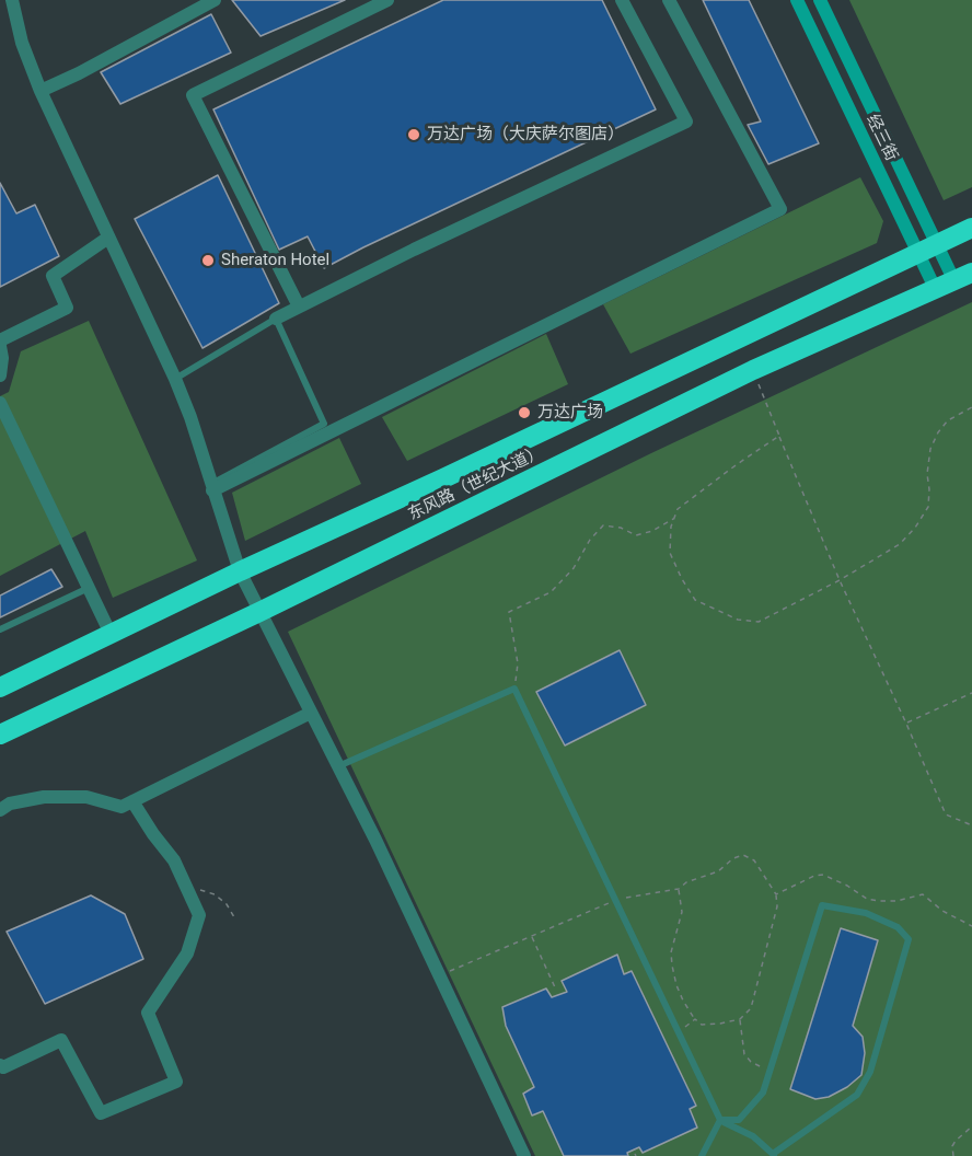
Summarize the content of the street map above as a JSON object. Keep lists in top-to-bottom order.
{
  "streets": {
    "highway": ["东风路（世纪大道）"],
    "main road": ["经三街"]
  },
  "crossings": [
    ["经三街", "东风路（世纪大道）"]
  ],
  "places": ["万达广场（大庆萨尔图店）", "Sheraton Hotel", "万达广场"]
}
